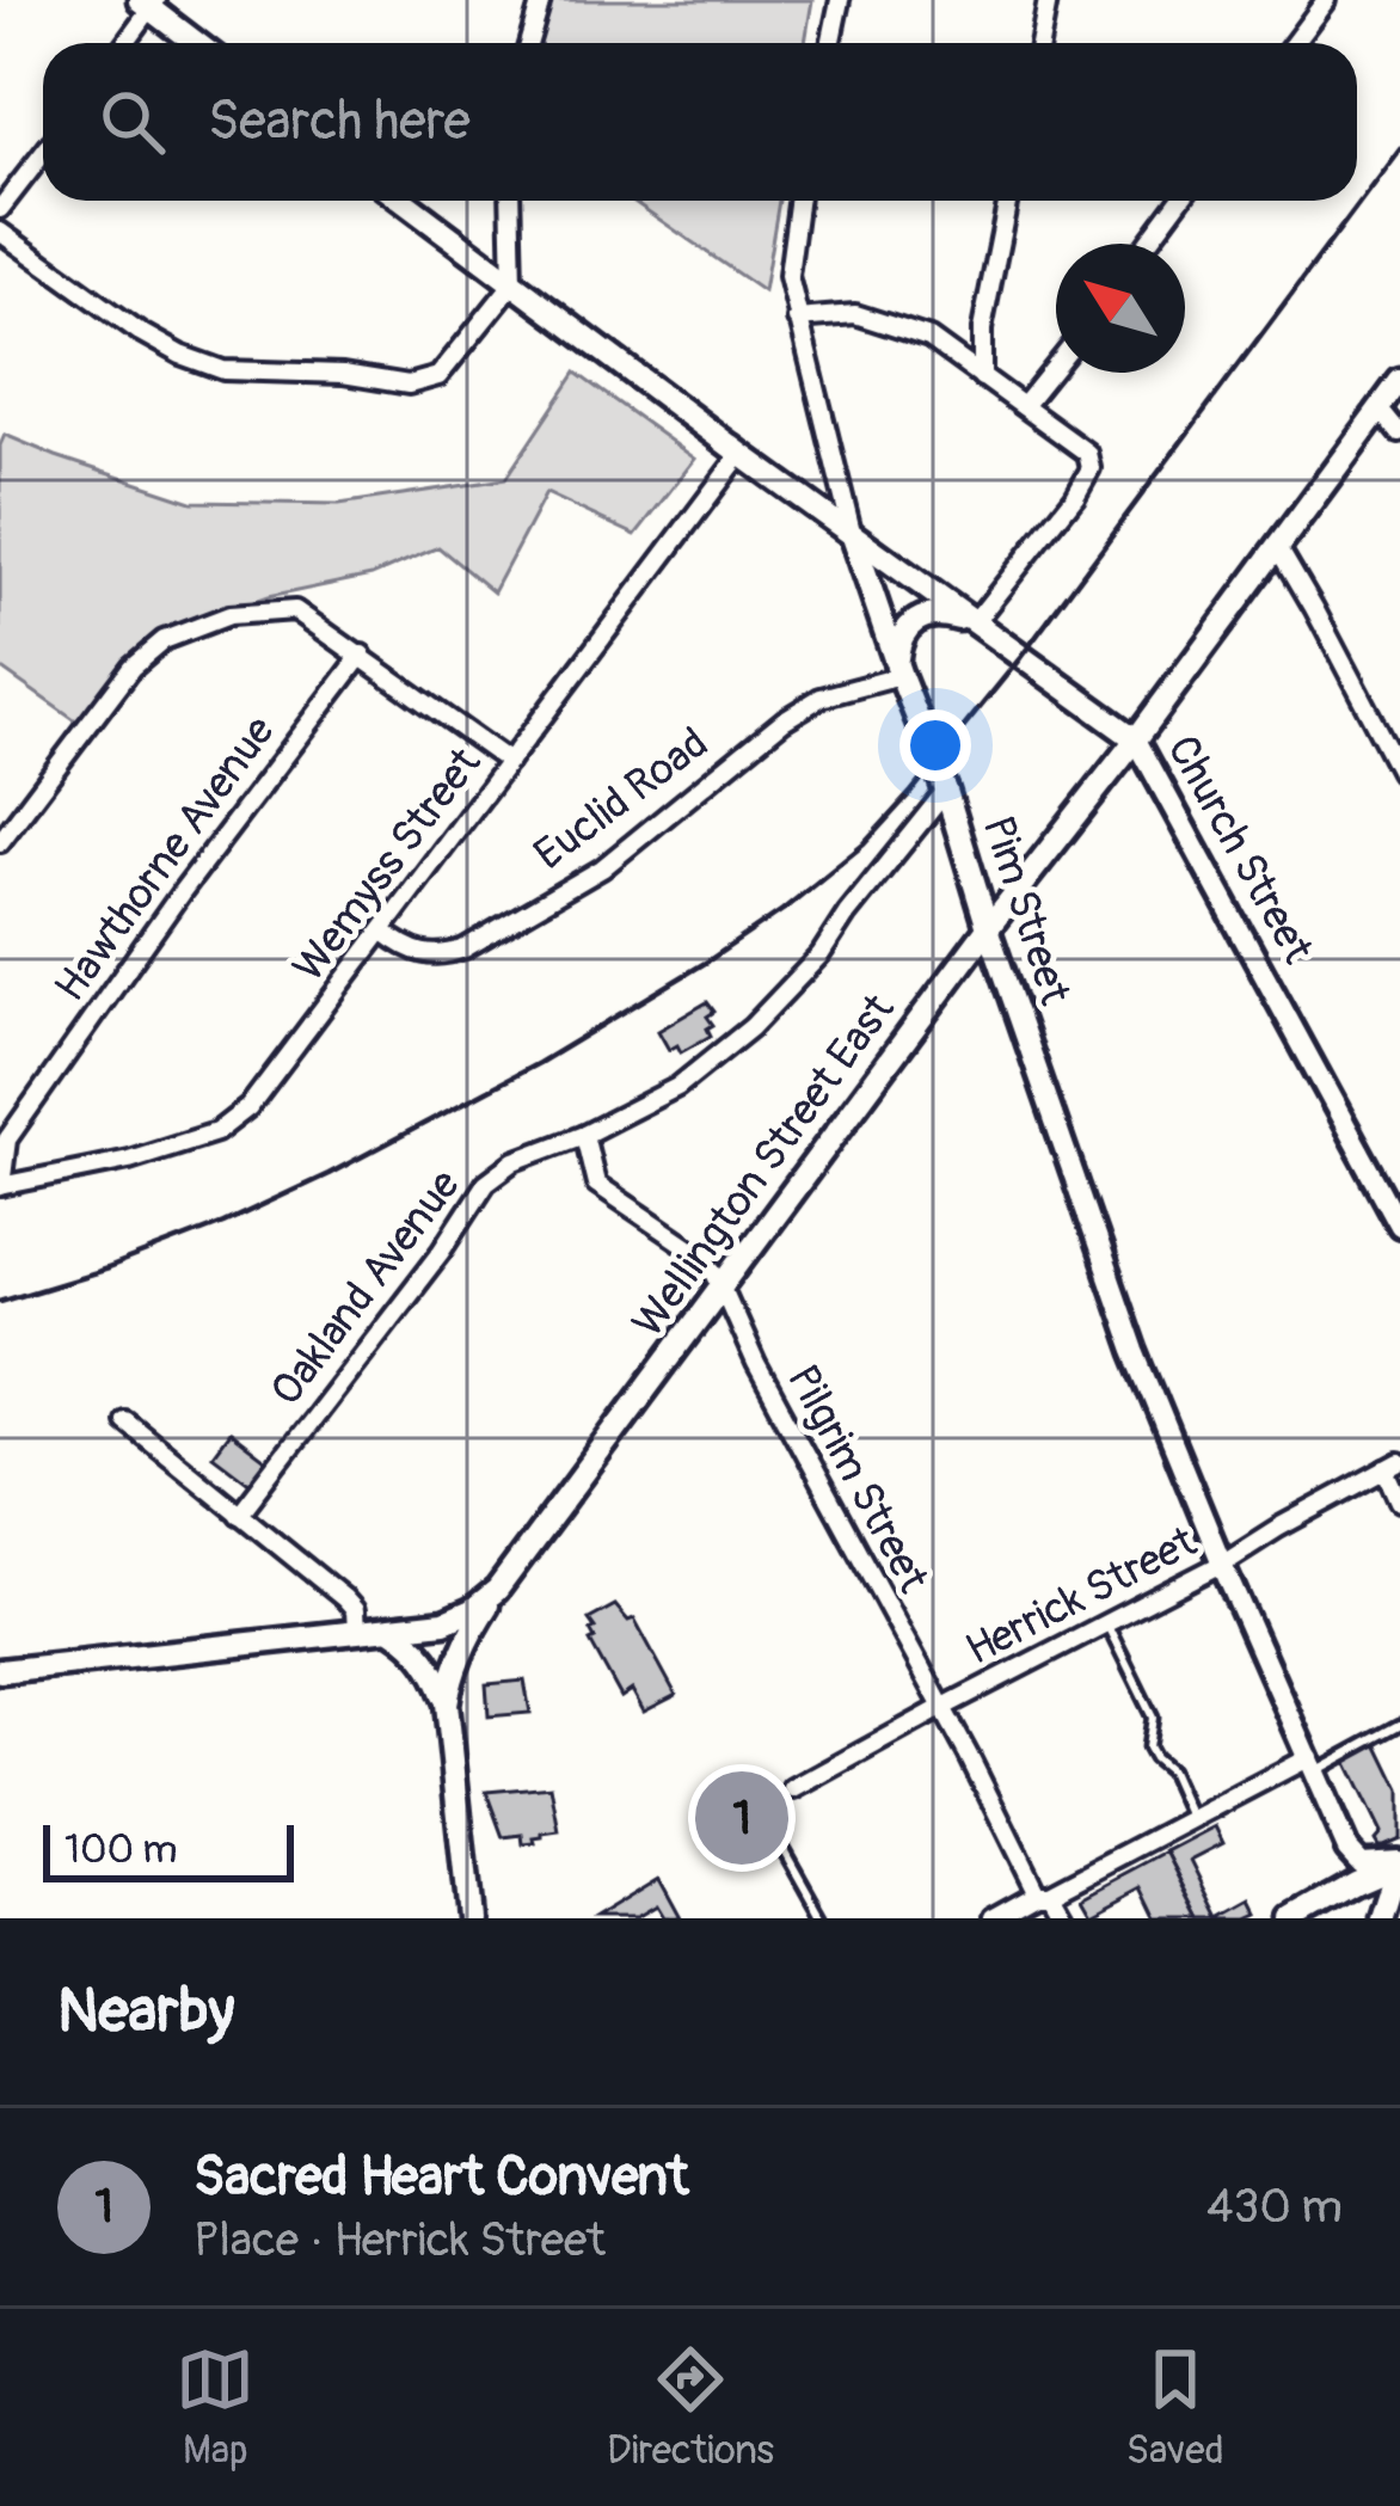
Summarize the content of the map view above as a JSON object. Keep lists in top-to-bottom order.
{
  "streets": {
    "main road": ["Church Street", "Pim Street", "Wellington Street East"],
    "street": [
      "Euclid Road",
      "Hawthorne Avenue",
      "Wemyss Street",
      "Oakland Avenue",
      "Pilgrim Street",
      "Herrick Street"
    ]
  },
  "crossings": [
    ["Euclid Road", "Wemyss Street"],
    ["Euclid Road", "Pim Street"],
    ["Church Street", "Pim Street"],
    ["Church Street", "Wellington Street East"],
    ["Hawthorne Avenue", "Wemyss Street"],
    ["Pim Street", "Wellington Street East"],
    ["Pim Street", "Oakland Avenue"],
    ["Pim Street", "Herrick Street"],
    ["Wellington Street East", "Pilgrim Street"],
    ["Oakland Avenue", "Pilgrim Street"],
    ["Pilgrim Street", "Herrick Street"]
  ],
  "scale_bar": "100 m",
  "north": "top left",
  "page": {
    "search": "Search here",
    "pins": "1",
    "scale": "100 m",
    "heading": "Nearby",
    "list": [
      {
        "mark": "1",
        "name": "Sacred Heart Convent",
        "note": "Place · Herrick Street",
        "value": "430 m"
      }
    ],
    "nav": ["Map", "Directions", "Saved"]
  }
}
